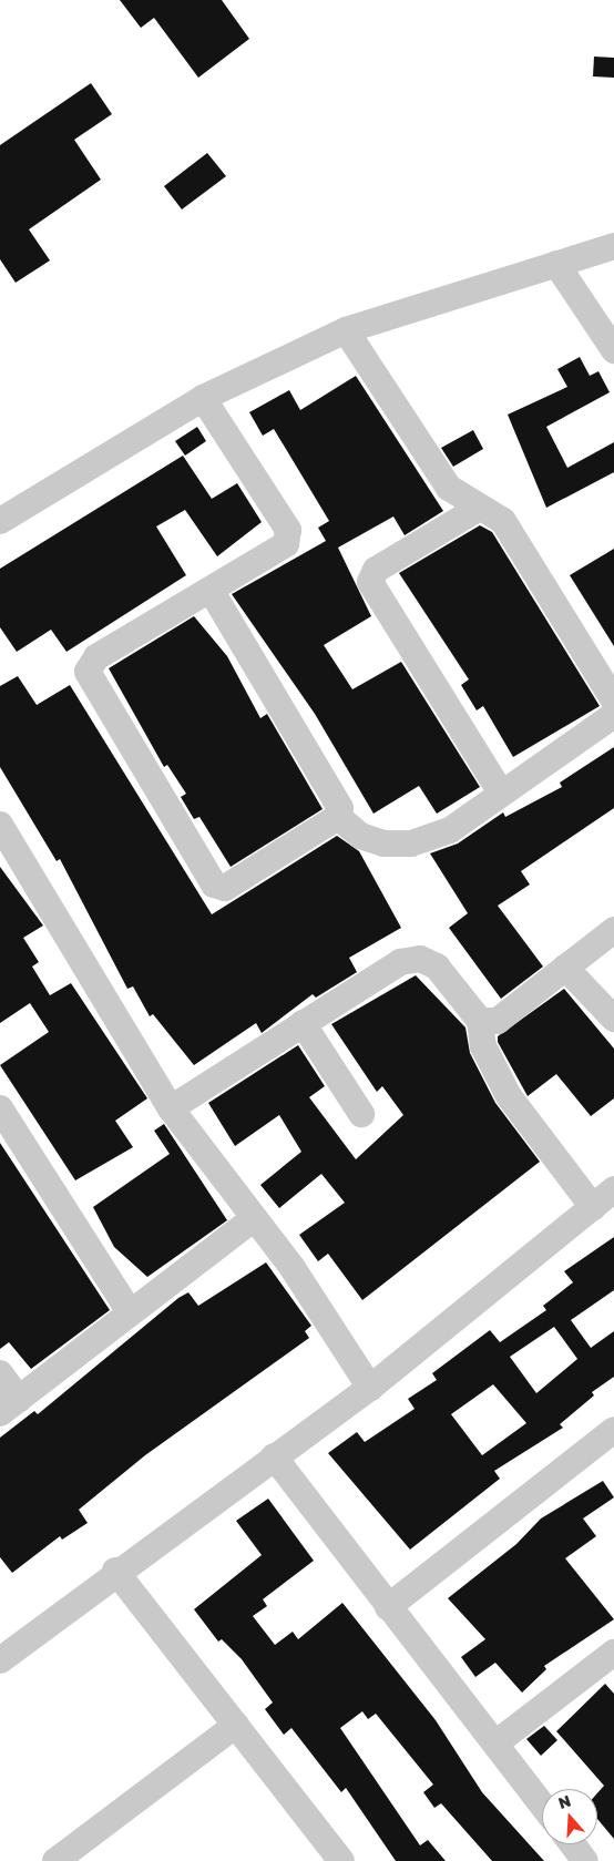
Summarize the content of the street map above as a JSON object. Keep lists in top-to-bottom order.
{
  "north": "top"
}
